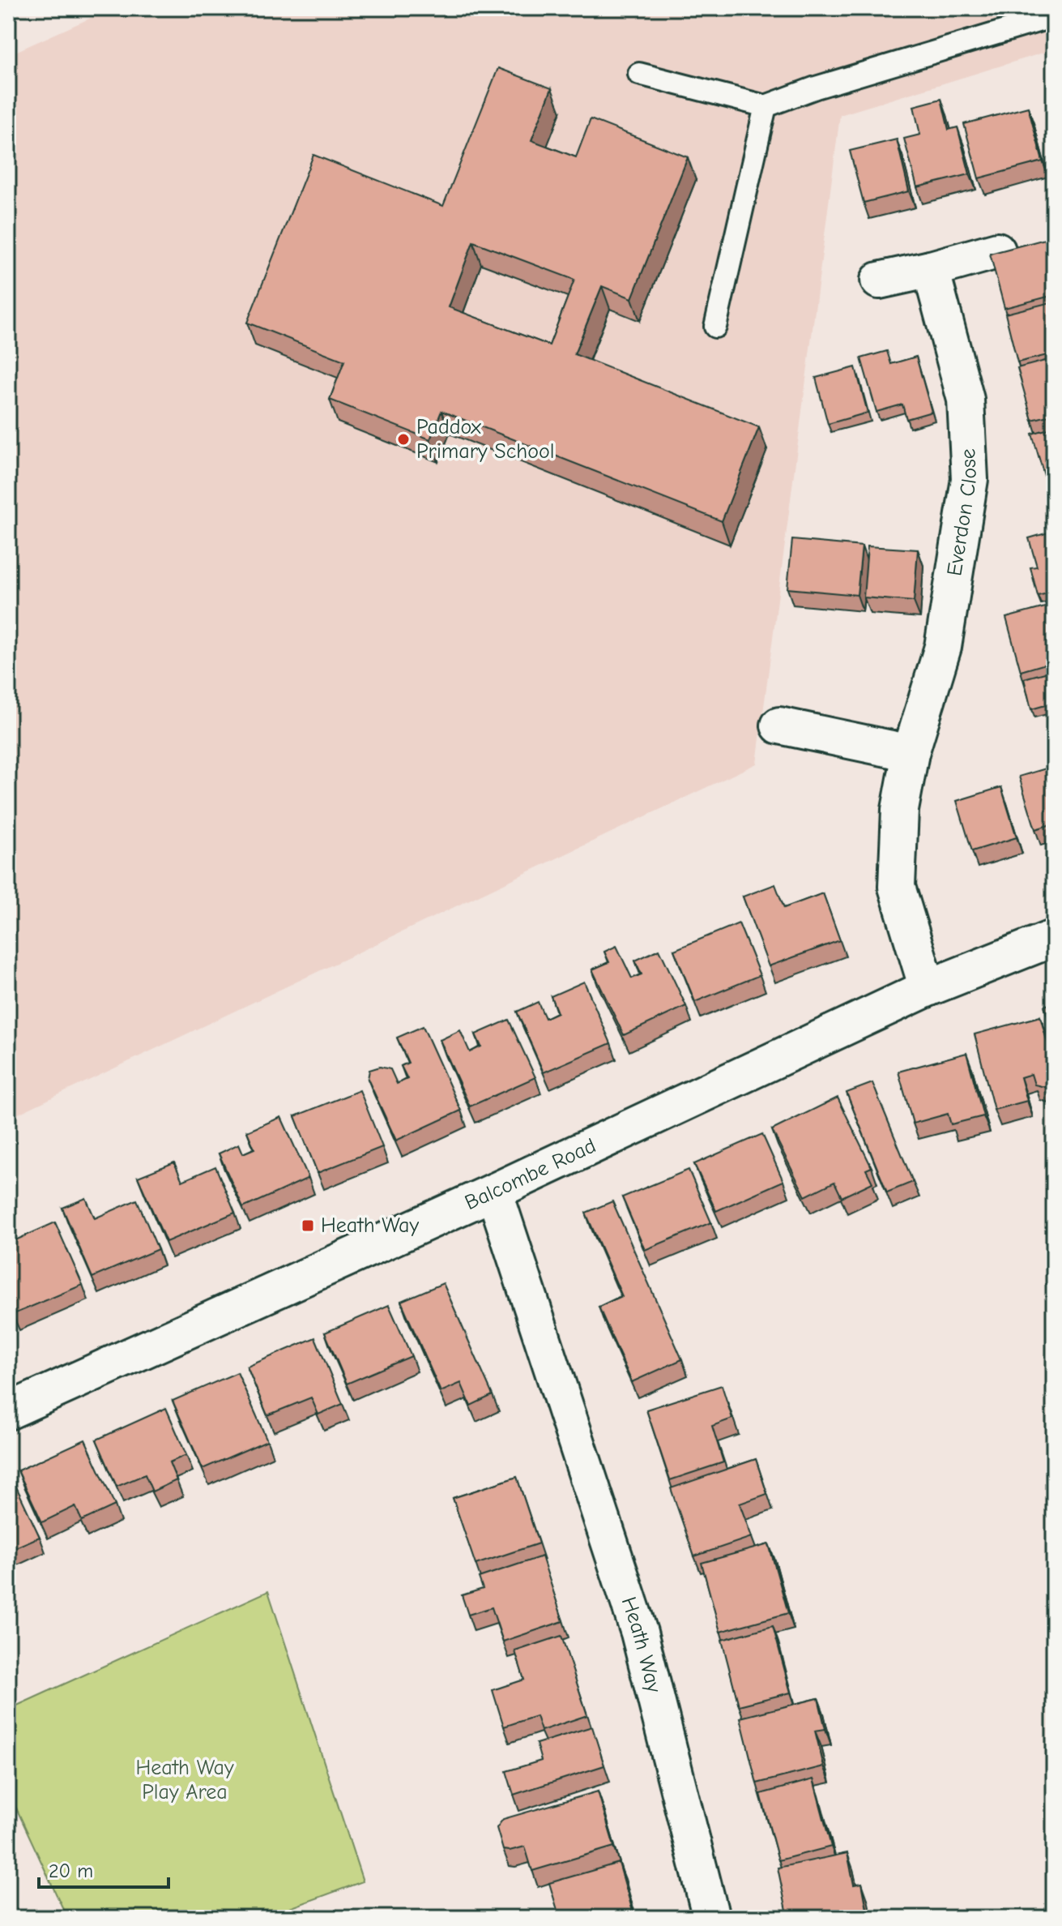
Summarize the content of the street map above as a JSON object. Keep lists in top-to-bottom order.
{
  "streets": {
    "street": ["Everdon Close", "Balcombe Road", "Heath Way"]
  },
  "crossings": [
    ["Everdon Close", "Balcombe Road"],
    ["Balcombe Road", "Heath Way"]
  ],
  "parks": ["Heath Way Play Area"],
  "places": {
    "other": ["Paddox Primary School"],
    "transit": ["Heath Way"]
  },
  "scale_bar": "20 m"
}
